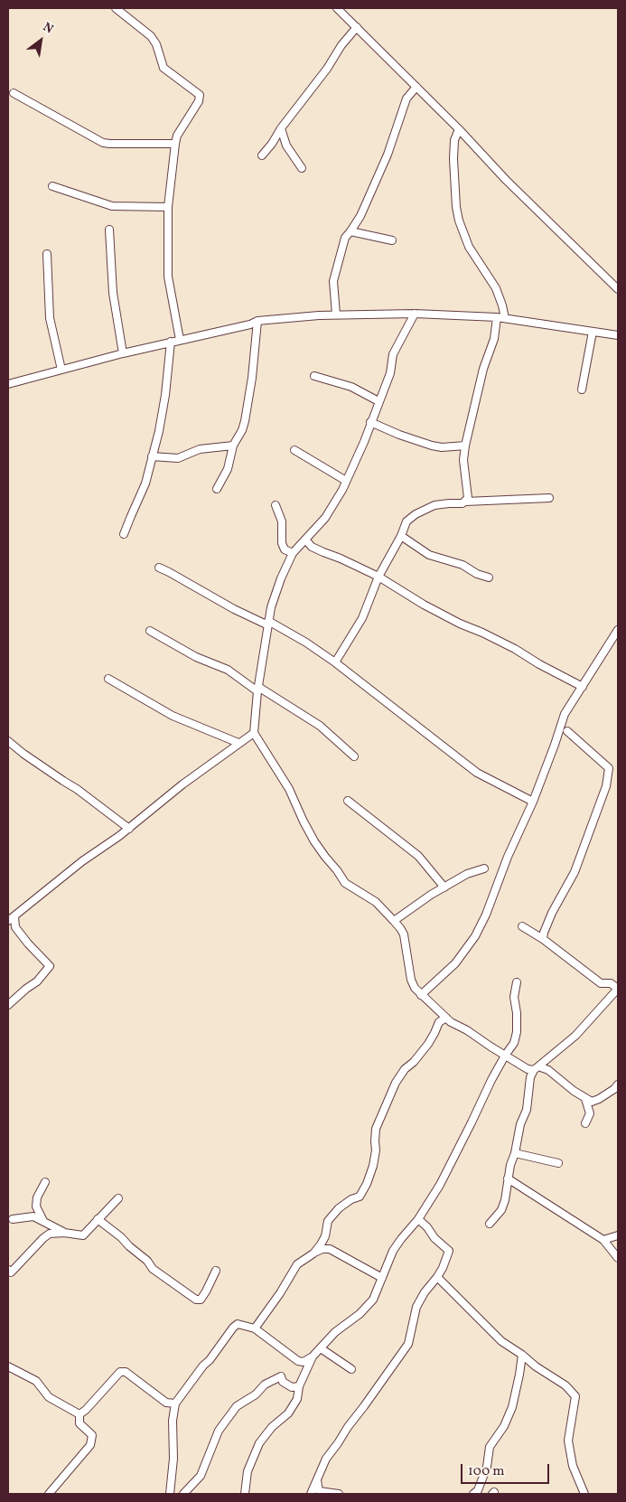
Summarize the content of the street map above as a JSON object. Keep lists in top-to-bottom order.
{
  "scale_bar": "100 m",
  "north": "top right"
}
